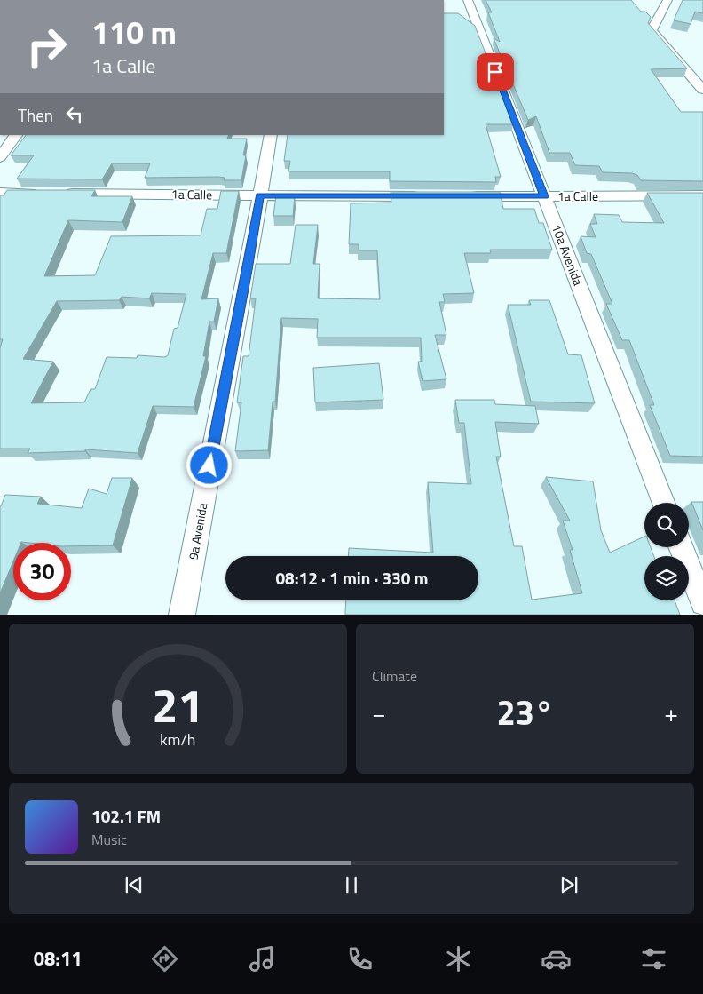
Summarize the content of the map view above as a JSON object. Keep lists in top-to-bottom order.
{
  "streets": {
    "street": ["1a Calle", "10a Avenida", "9a Avenida"]
  },
  "crossings": [
    ["1a Calle", "10a Avenida"],
    ["1a Calle", "9a Avenida"]
  ],
  "page": {
    "turn": ["110 m", "1a Calle"],
    "then": "Then",
    "limit": "30",
    "trip": "08:12 · 1 min · 330 m",
    "tile": "Climate",
    "heat": ["−", "23°", "+"],
    "song": ["102.1 FM", "Music"],
    "tabs": "08:11",
    "gauge": ["21", "km/h"]
  }
}
